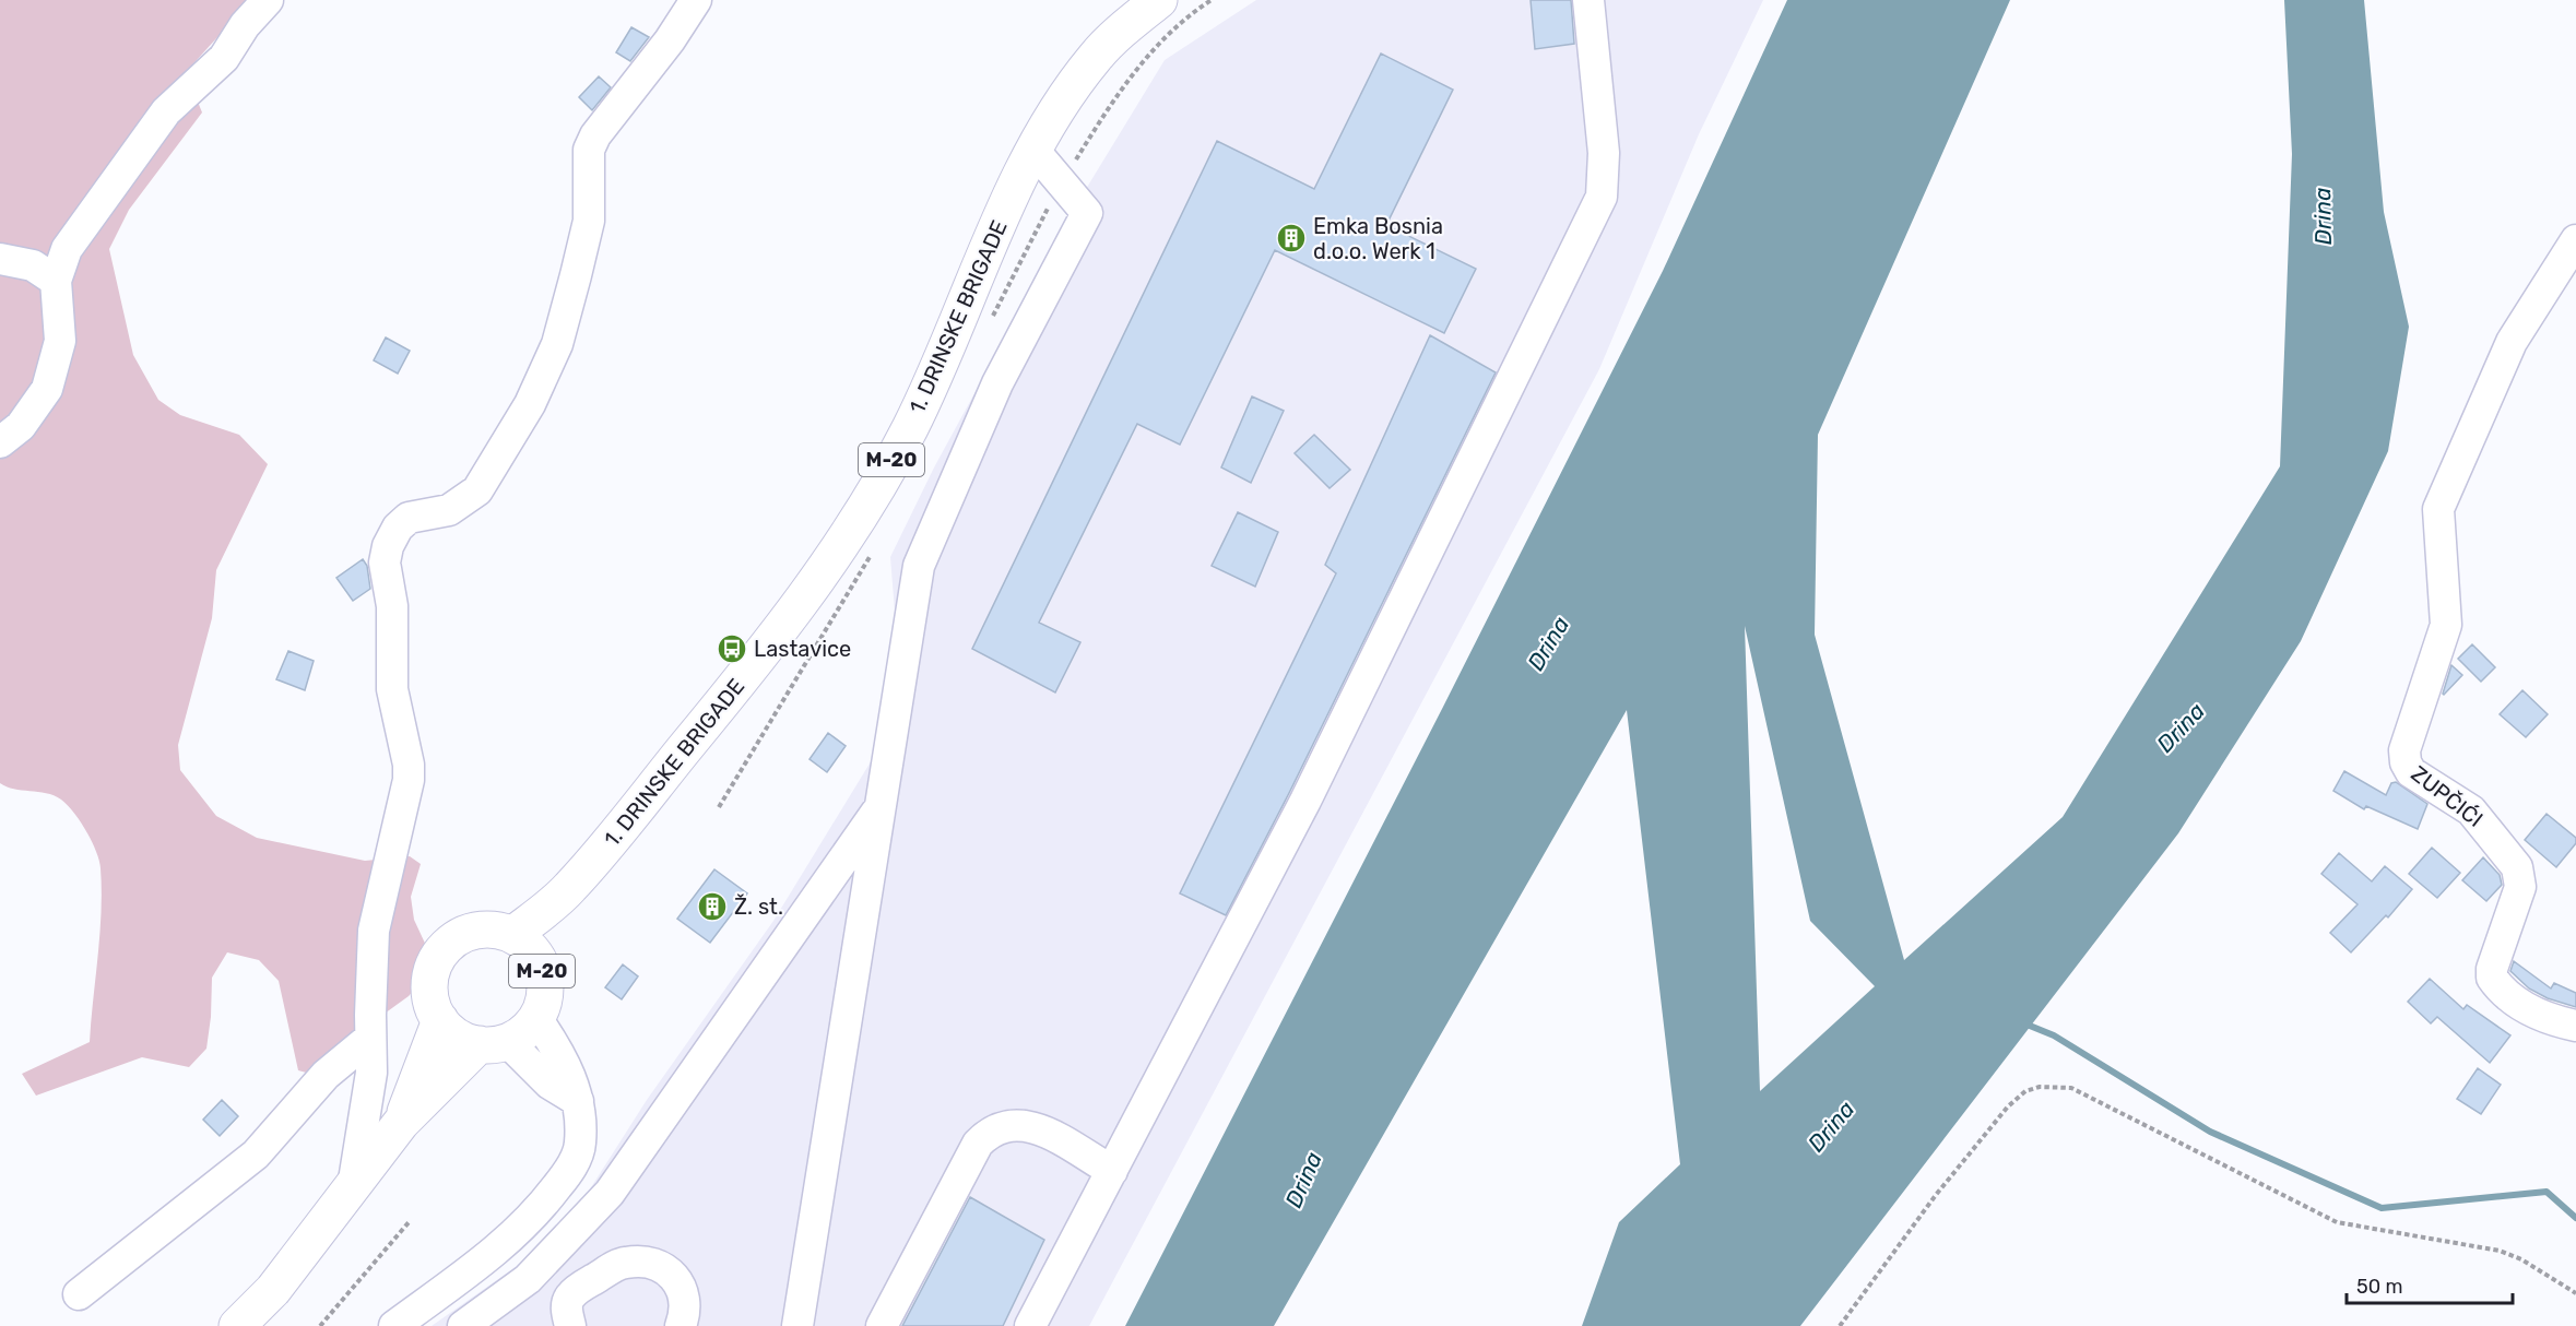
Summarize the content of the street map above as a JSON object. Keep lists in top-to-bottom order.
{
  "streets": {
    "main road": ["1. DRINSKE BRIGADE", "M-20"],
    "street": ["ZUPČIĆI"]
  },
  "crossings": [
    ["1. DRINSKE BRIGADE", "M-20"]
  ],
  "water": ["Drina"],
  "places": {
    "building": ["Emka Bosnia d.o.o. Werk 1", "Ž. st."],
    "bus stop": ["Lastavice"]
  },
  "scale_bar": "50 m"
}
